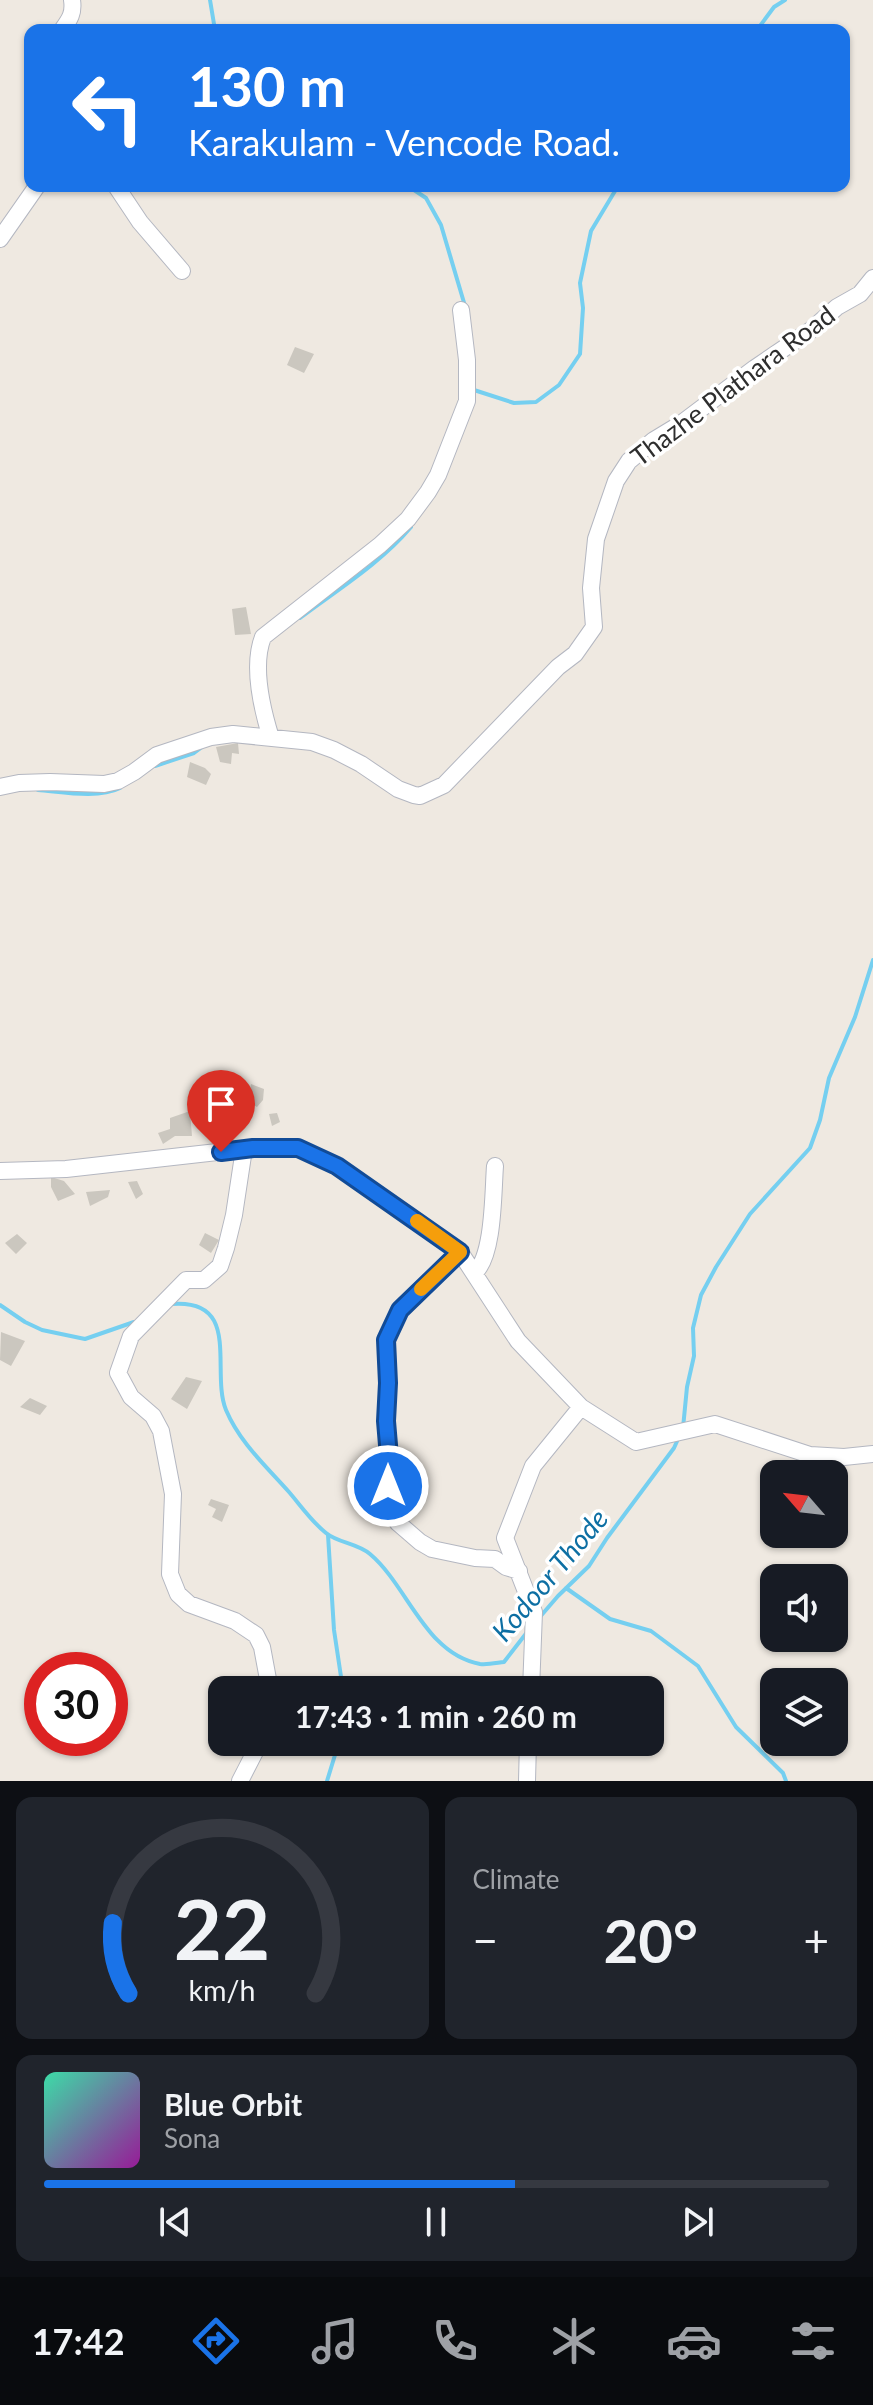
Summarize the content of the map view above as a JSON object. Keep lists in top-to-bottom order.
{
  "streets": {
    "street": ["Thazhe Plathara Road"]
  },
  "water": ["Kodoor Thode"],
  "north": "top left",
  "page": {
    "turn": ["130 m", "Karakulam - Vencode Road."],
    "limit": "30",
    "trip": "17:43 · 1 min · 260 m",
    "tile": "Climate",
    "heat": ["−", "20°", "+"],
    "song": ["Blue Orbit", "Sona"],
    "tabs": "17:42",
    "gauge": ["22", "km/h"]
  }
}
